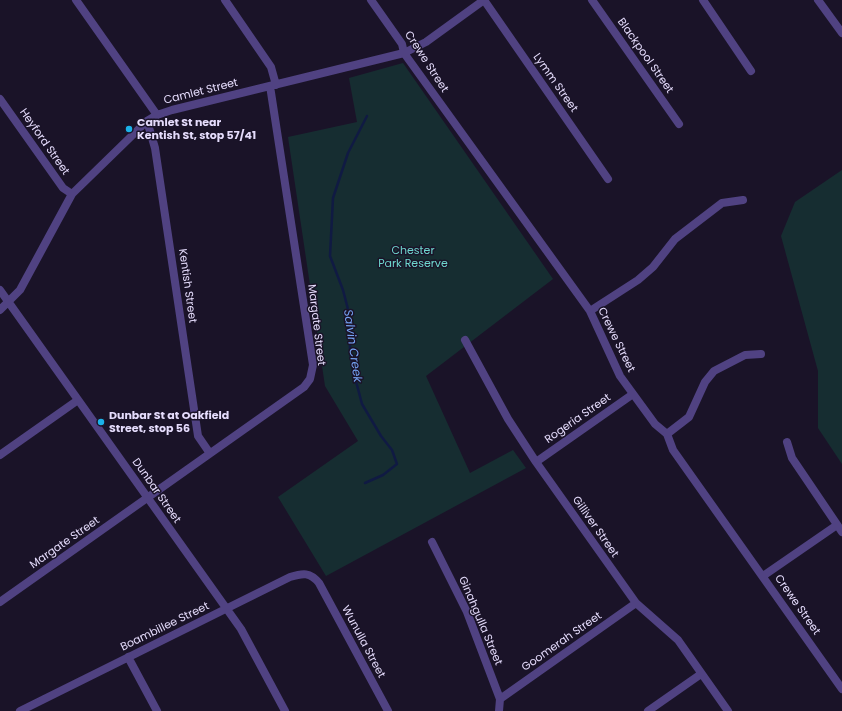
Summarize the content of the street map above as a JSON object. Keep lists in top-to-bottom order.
{
  "streets": {
    "street": [
      "Blackpool Street",
      "Crewe Street",
      "Lymm Street",
      "Camlet Street",
      "Heyford Street",
      "Kentish Street",
      "Margate Street",
      "Rogeria Street",
      "Dunbar Street",
      "Gilliver Street",
      "Ginahgulla Street",
      "Boambillee Street",
      "Wunulla Street",
      "Goomerah Street"
    ]
  },
  "crossings": [
    ["Crewe Street", "Camlet Street"],
    ["Crewe Street", "Rogeria Street"],
    ["Lymm Street", "Camlet Street"],
    ["Camlet Street", "Heyford Street"],
    ["Camlet Street", "Kentish Street"],
    ["Camlet Street", "Margate Street"],
    ["Camlet Street", "Dunbar Street"],
    ["Kentish Street", "Margate Street"],
    ["Margate Street", "Dunbar Street"],
    ["Rogeria Street", "Gilliver Street"],
    ["Dunbar Street", "Boambillee Street"],
    ["Gilliver Street", "Goomerah Street"],
    ["Ginahgulla Street", "Goomerah Street"],
    ["Boambillee Street", "Wunulla Street"]
  ],
  "water": ["Salvin Creek"],
  "parks": ["Chester Park Reserve"],
  "places": ["Camlet St near Kentish St, stop 57/41", "Dunbar St at Oakfield Street, stop 56"]
}
